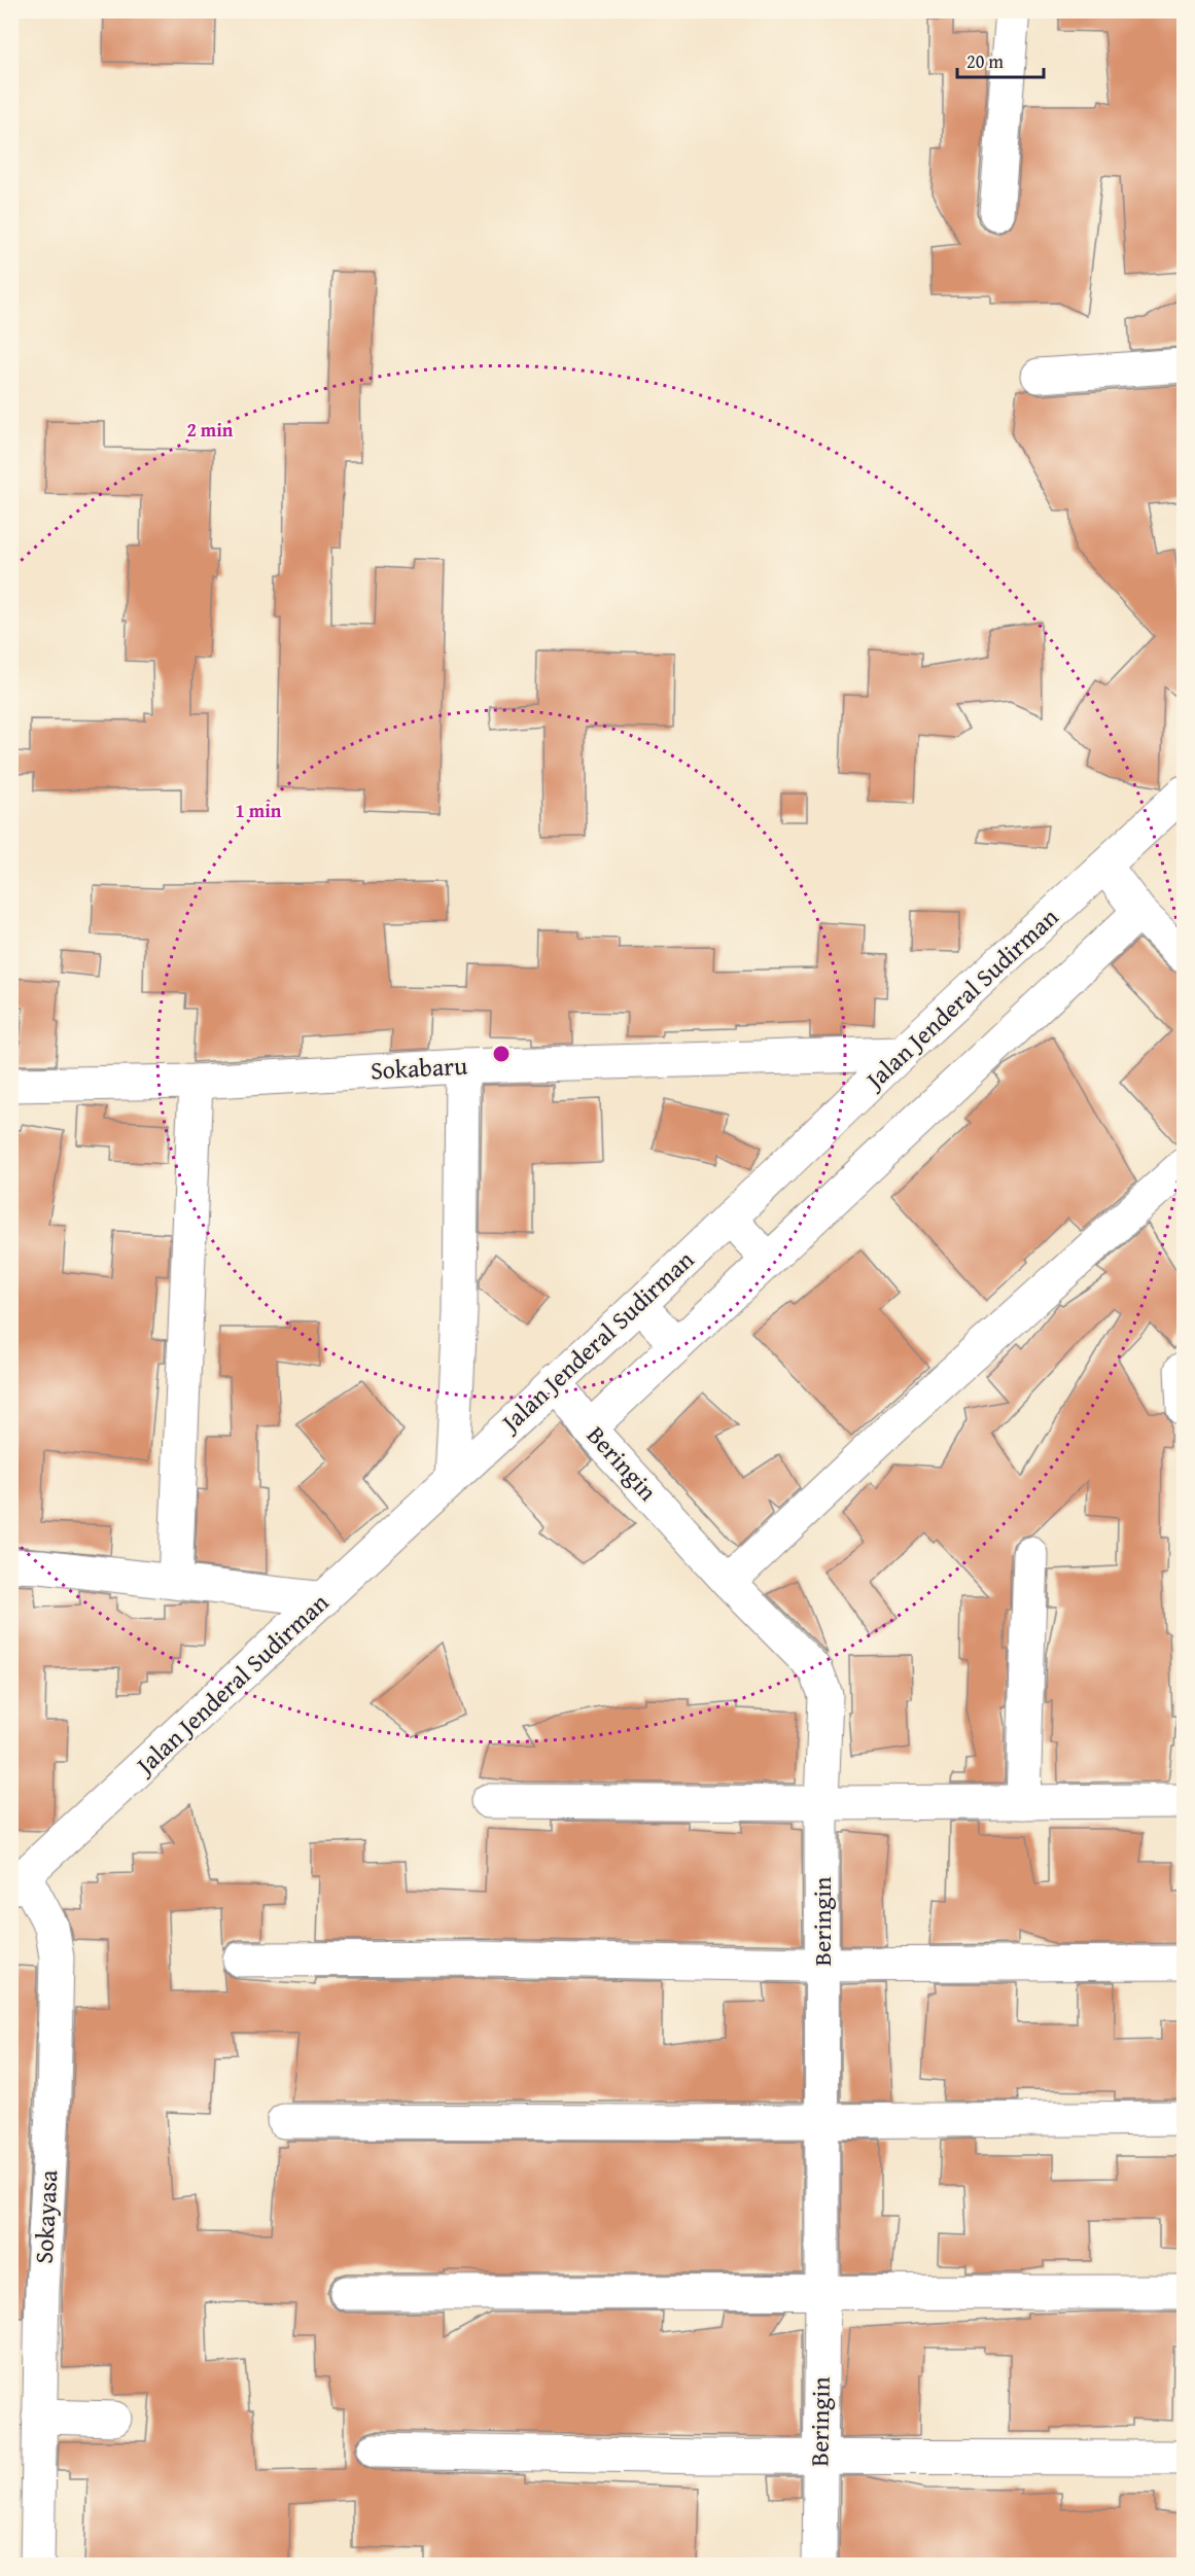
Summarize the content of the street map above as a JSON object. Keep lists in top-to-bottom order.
{
  "streets": {
    "street": [
      "Jalan Jenderal Sudirman",
      "Sokabaru",
      "Beringin",
      "Sokayasa"
    ]
  },
  "crossings": [
    ["Jalan Jenderal Sudirman", "Sokabaru"],
    ["Jalan Jenderal Sudirman", "Beringin"],
    ["Jalan Jenderal Sudirman", "Sokayasa"]
  ],
  "scale_bar": "20 m",
  "rings": ["2 min", "1 min"]
}
